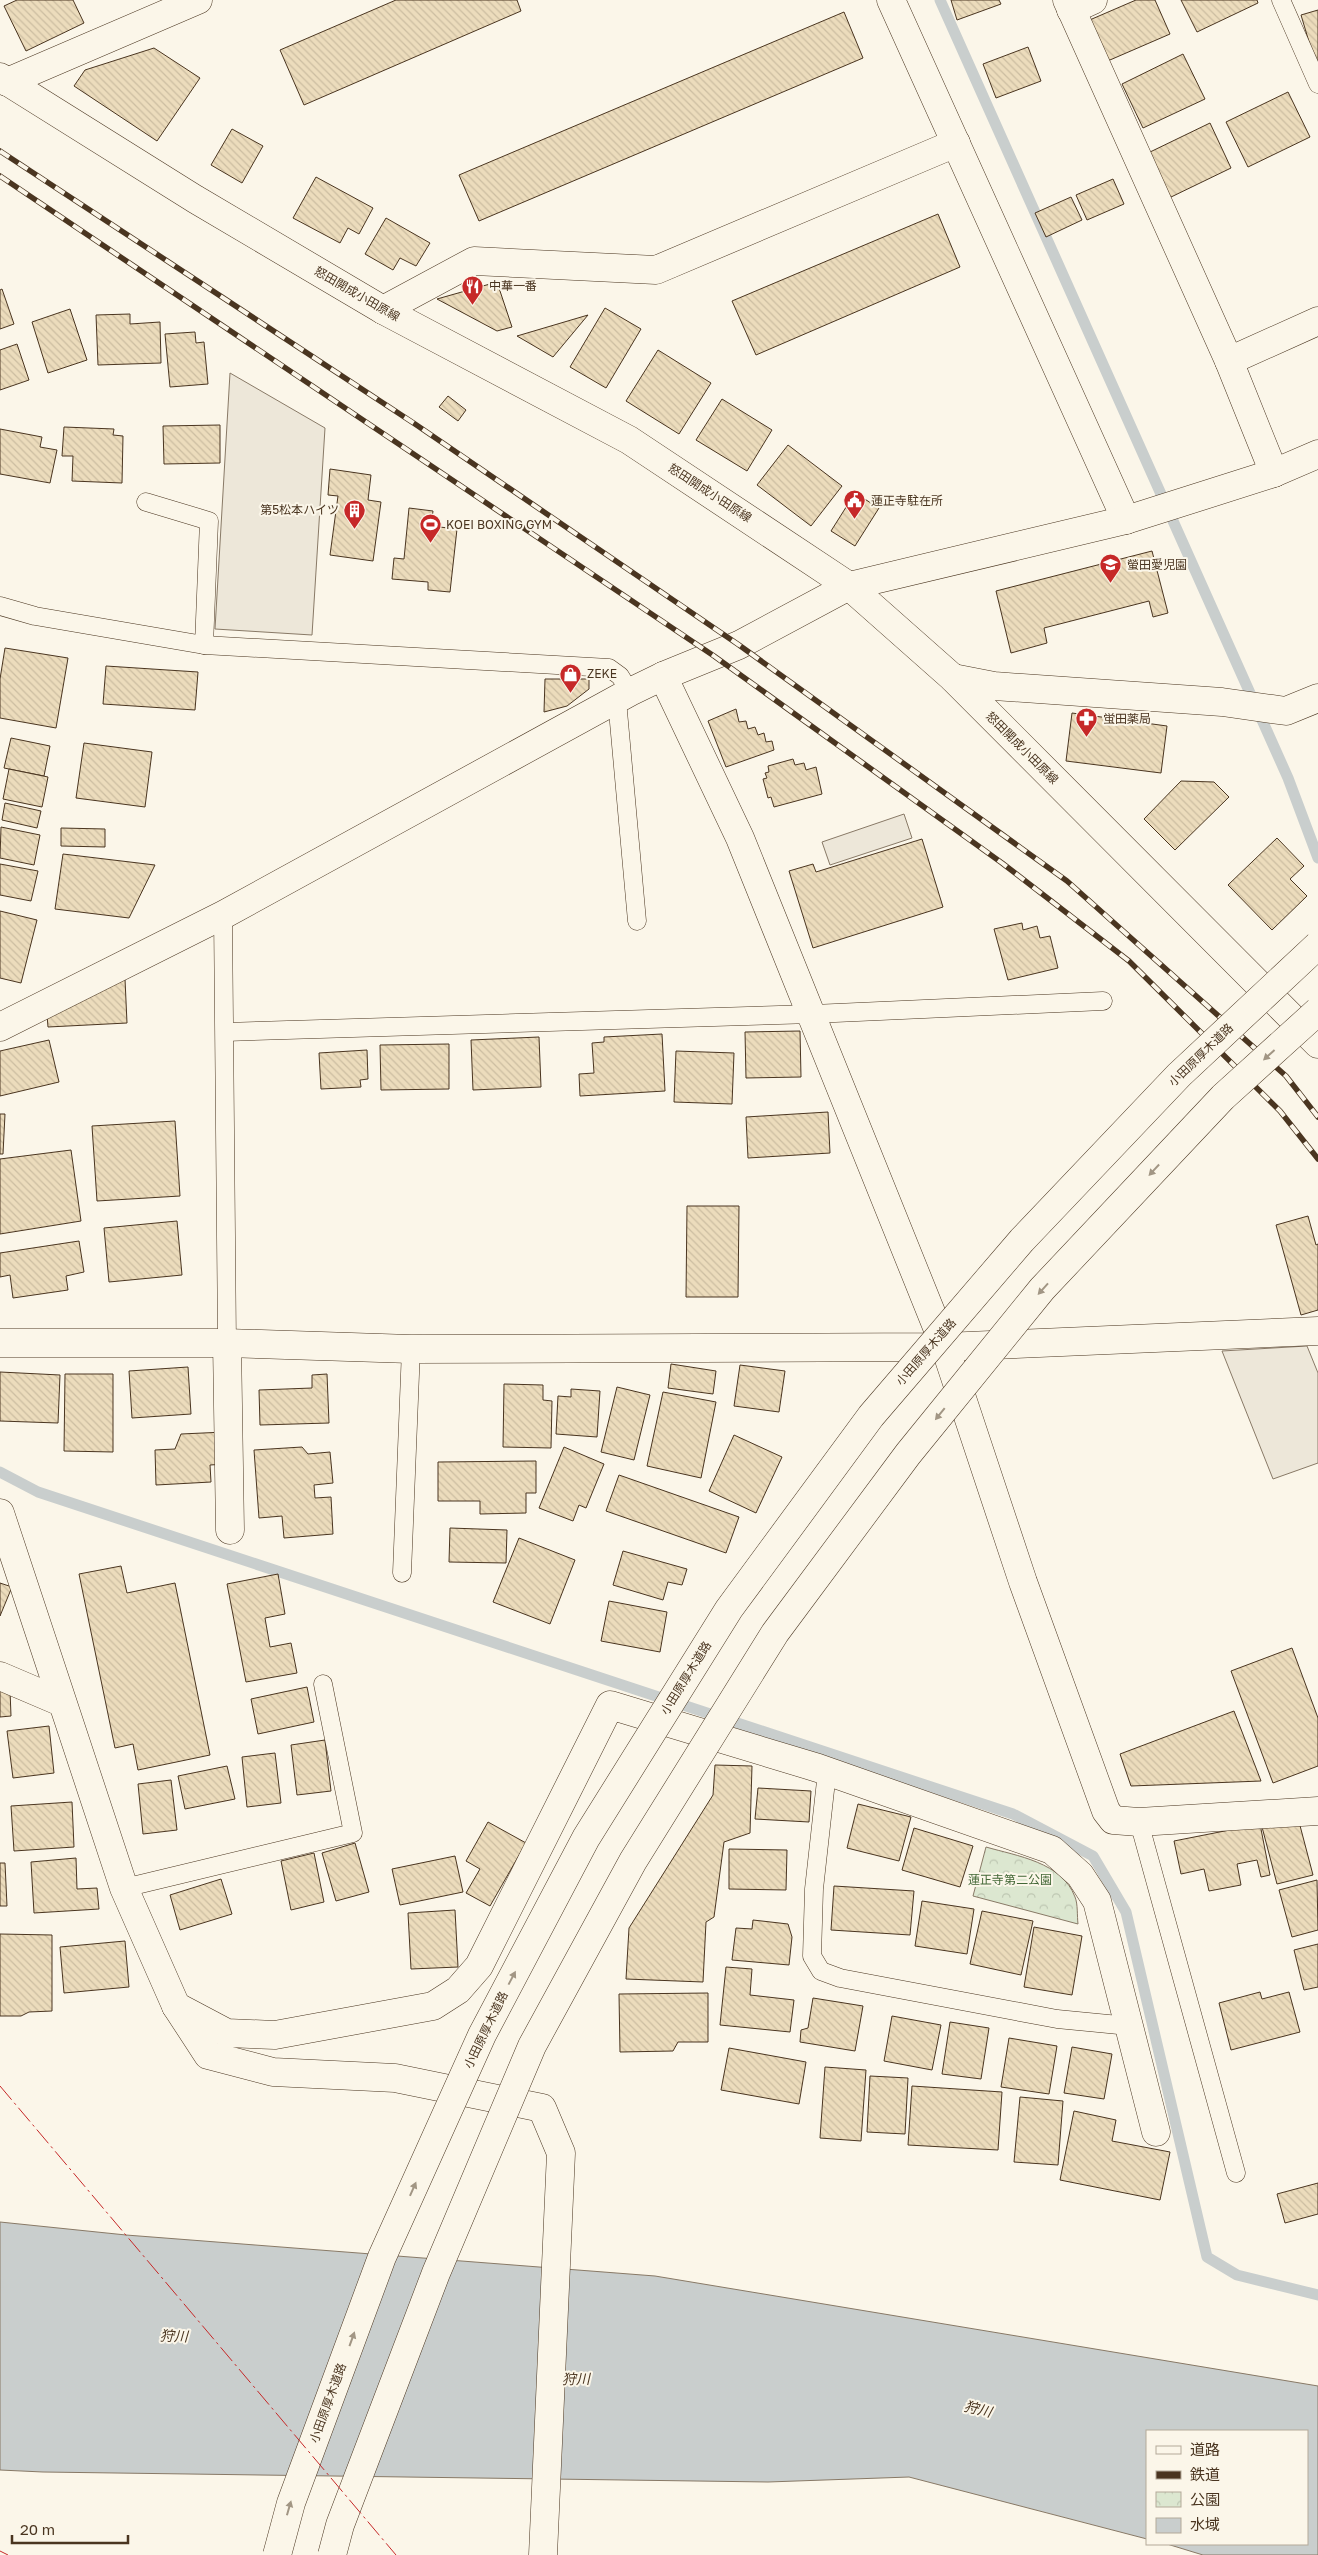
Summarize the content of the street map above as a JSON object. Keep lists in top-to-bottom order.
{
  "streets": {
    "main road": ["怒田開成小田原線", "小田原厚木道路"]
  },
  "water": ["狩川"],
  "parks": ["蓮正寺第二公園"],
  "places": {
    "restaurant": ["中華一番"],
    "public building": ["蓮正寺駐在所"],
    "building": ["第5松本ハイツ"],
    "sports": ["KOEI BOXING GYM"],
    "school or university": ["螢田愛児園"],
    "shop": ["ZEKE"],
    "pharmacy": ["蛍田薬局"]
  },
  "legend": [
    "道路",
    "鉄道",
    "公園",
    "水域"
  ],
  "scale_bar": "20 m"
}
